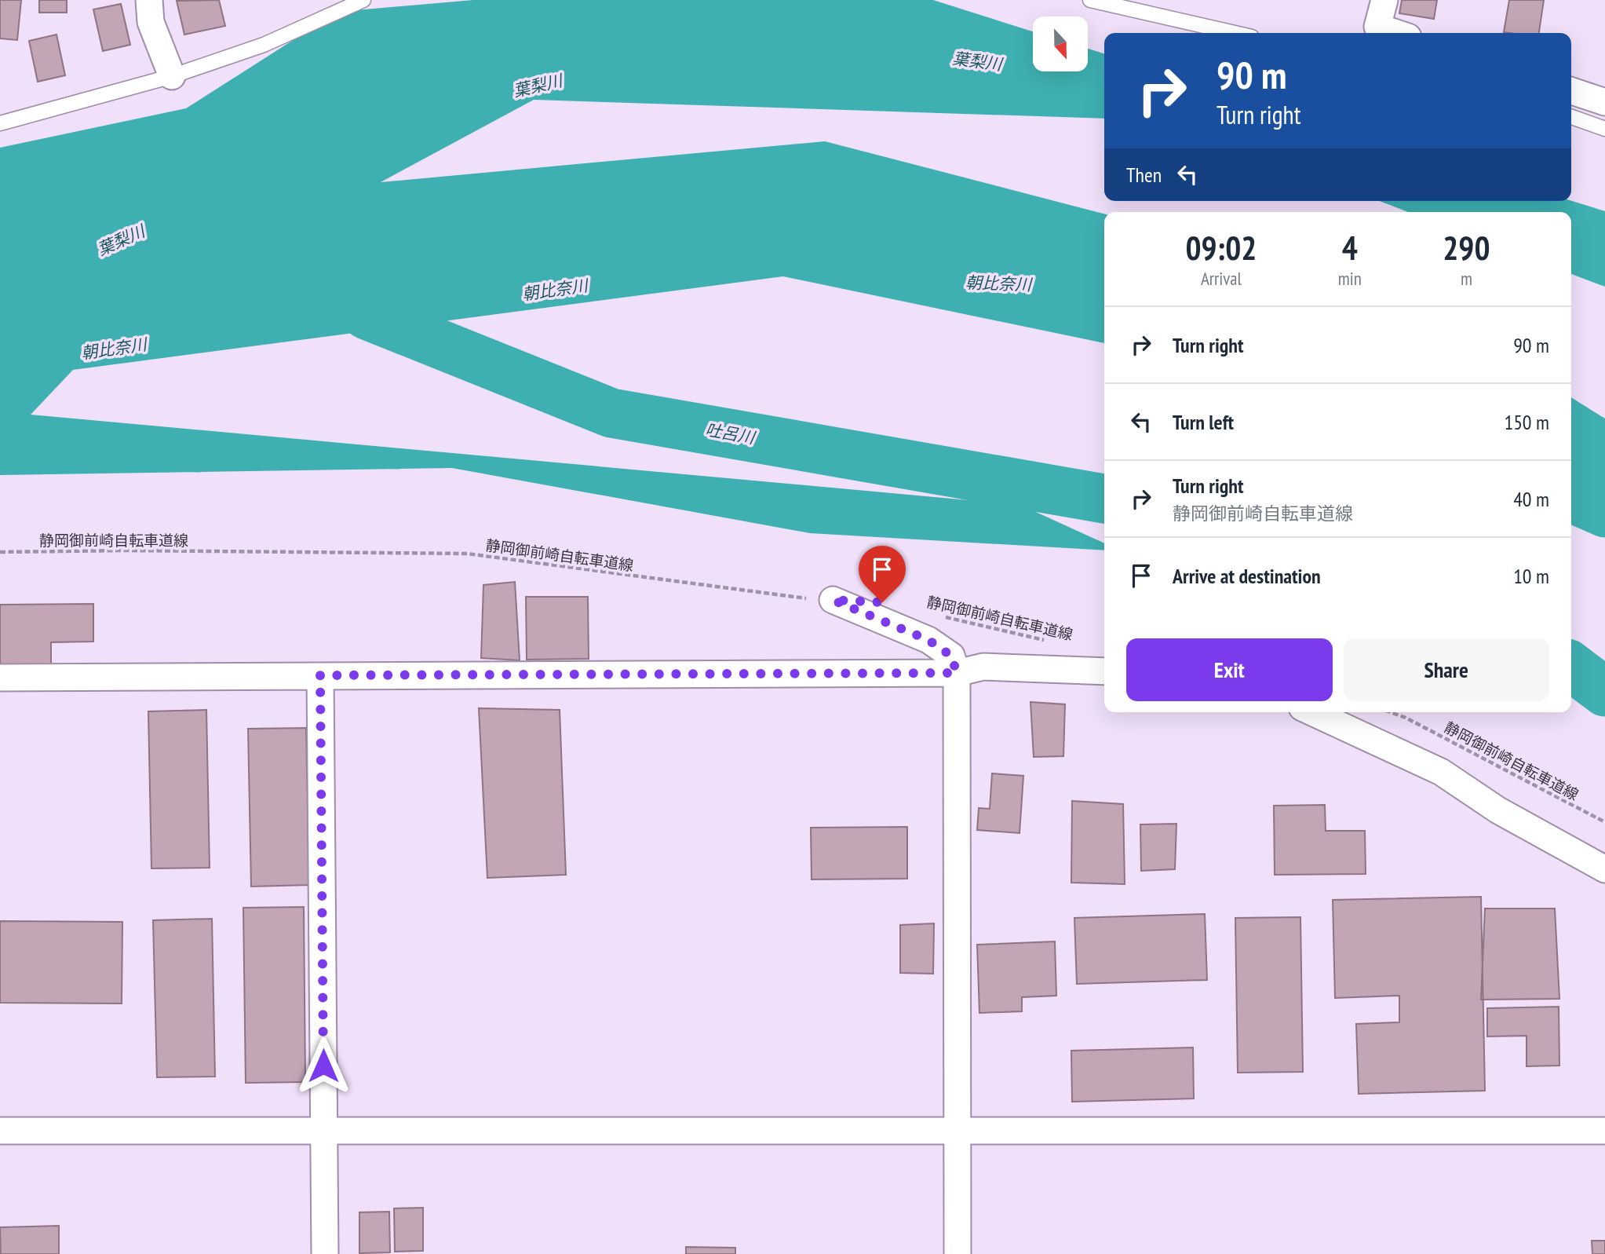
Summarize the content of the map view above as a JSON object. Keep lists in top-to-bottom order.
{
  "streets": {
    "path": ["静岡御前崎自転車道線"]
  },
  "water": ["葉梨川", "朝比奈川", "吐呂川"],
  "north": "bottom",
  "page": {
    "turn": ["90 m", "Turn right"],
    "then": "Then",
    "eta": [
      "09:02",
      "Arrival",
      "4",
      "min",
      "290",
      "m"
    ],
    "list": [
      {
        "name": "Turn right",
        "value": "90 m"
      },
      {
        "name": "Turn left",
        "value": "150 m"
      },
      {
        "name": "Turn right",
        "note": "静岡御前崎自転車道線",
        "value": "40 m"
      },
      {
        "name": "Arrive at destination",
        "value": "10 m"
      }
    ],
    "buttons": ["Exit", "Share"]
  }
}
